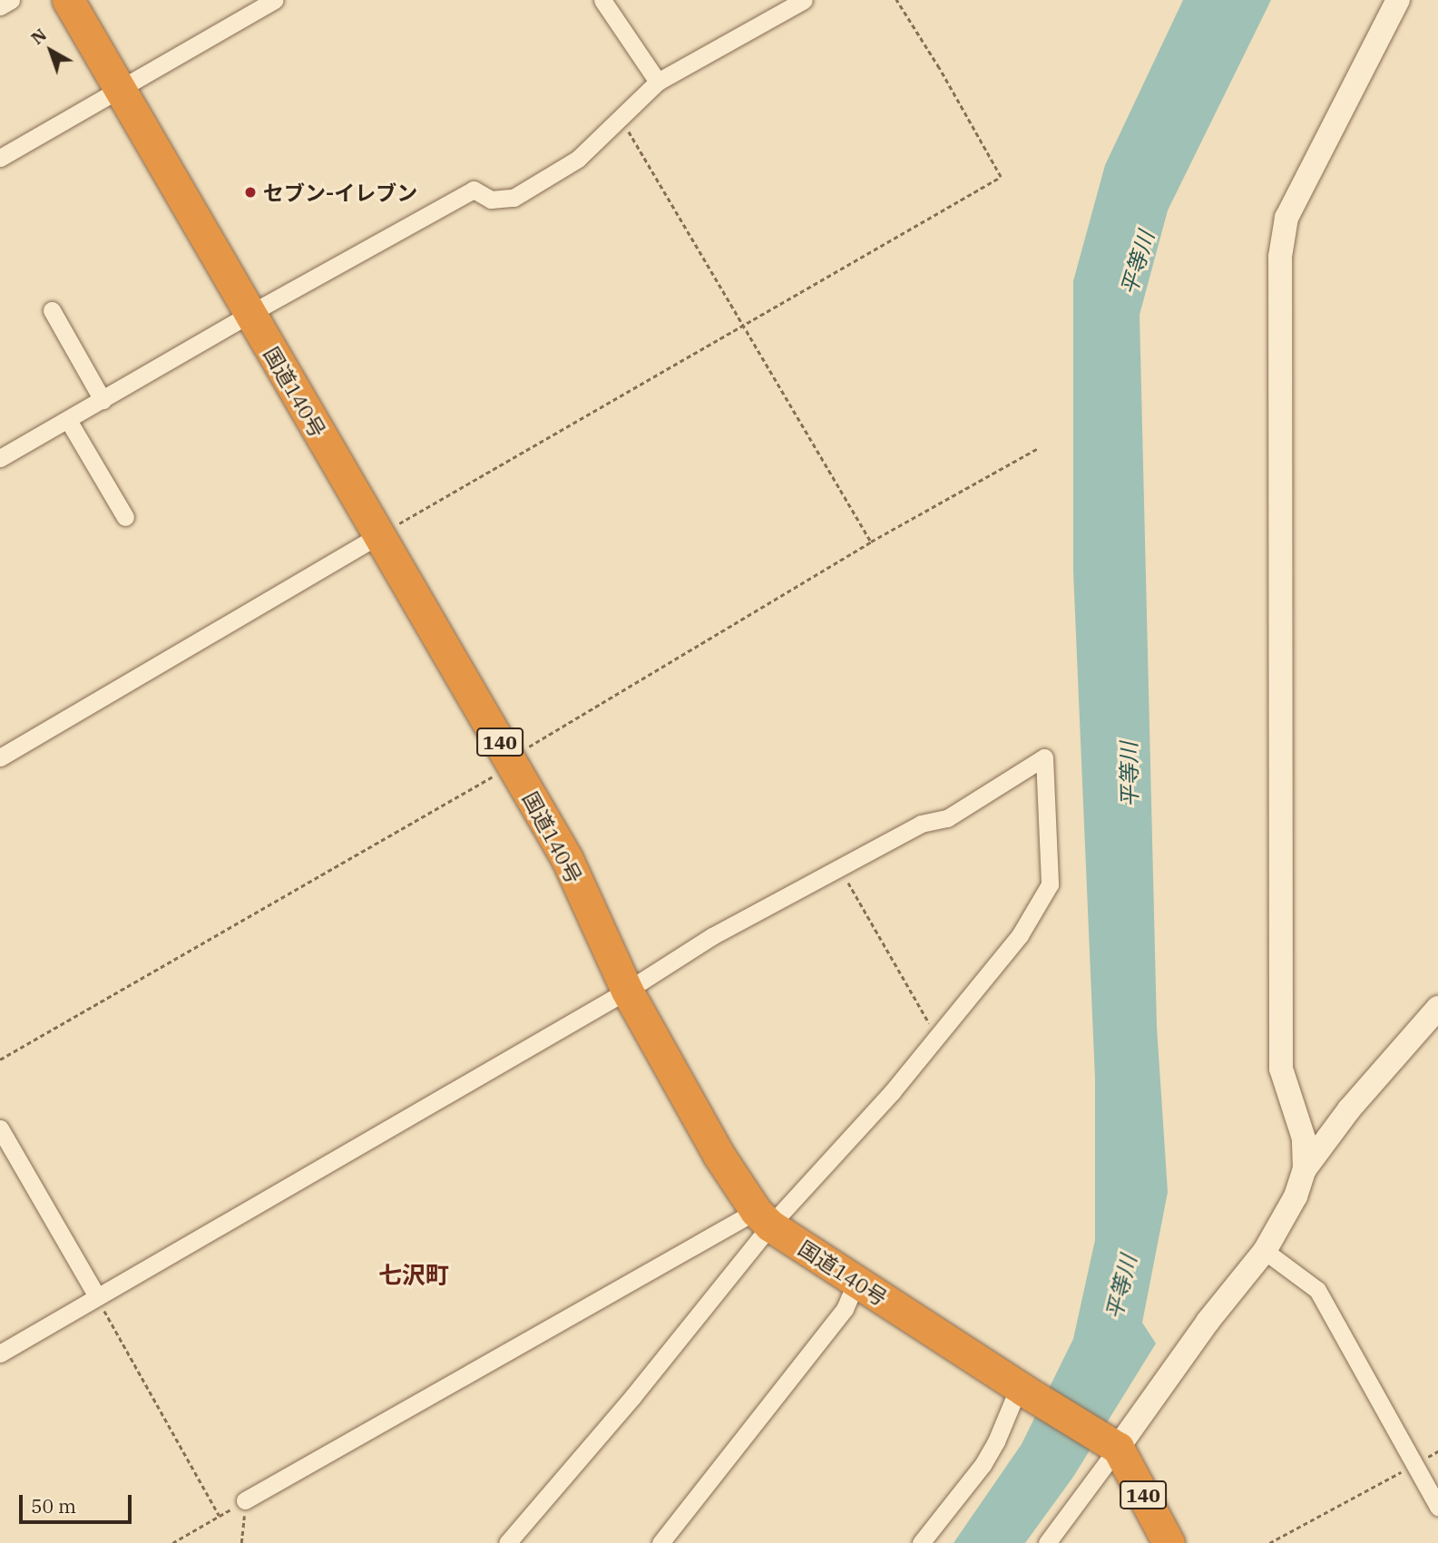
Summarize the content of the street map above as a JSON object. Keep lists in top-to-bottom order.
{
  "streets": {
    "highway": ["国道140号", "140"]
  },
  "crossings": [
    ["国道140号", "140"]
  ],
  "districts": ["七沢町"],
  "water": ["平等川"],
  "places": ["セブン-イレブン"],
  "scale_bar": "50 m",
  "north": "top left"
}
